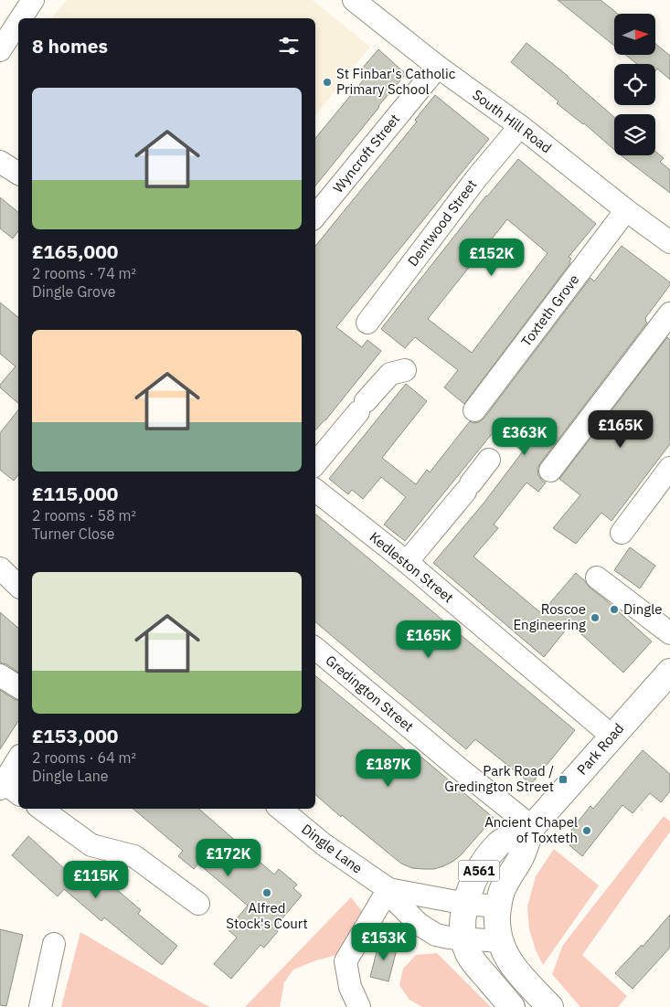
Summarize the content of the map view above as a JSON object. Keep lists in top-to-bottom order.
{
  "streets": {
    "highway": ["Park Road", "A561"],
    "street": [
      "South Hill Road",
      "Wyncroft Street",
      "Dentwood Street",
      "Toxteth Grove",
      "Kedleston Street",
      "Gredington Street",
      "Dingle Lane"
    ]
  },
  "crossings": [
    ["South Hill Road", "Wyncroft Street"],
    ["South Hill Road", "Dentwood Street"],
    ["South Hill Road", "Toxteth Grove"],
    ["Kedleston Street", "Park Road"],
    ["Gredington Street", "Park Road"],
    ["Park Road", "Dingle Lane"],
    ["Park Road", "A561"],
    ["Dingle Lane", "A561"]
  ],
  "places": {
    "other": [
      "St Finbar's Catholic Primary School",
      "Dingle",
      "Roscoe Engineering",
      "Ancient Chapel of Toxteth",
      "Alfred Stock's Court"
    ],
    "transit": ["Park Road / Gredington Street"]
  },
  "north": "right",
  "page": {
    "heading": "8 homes",
    "list": [
      {
        "name": "£165,000",
        "note": "2 rooms · 74 m² · Dingle Grove"
      },
      {
        "name": "£115,000",
        "note": "2 rooms · 58 m² · Turner Close"
      },
      {
        "name": "£153,000",
        "note": "2 rooms · 64 m² · Dingle Lane"
      }
    ],
    "price": [
      "£152K",
      "£165K",
      "£363K",
      "£165K",
      "£187K",
      "£172K",
      "£115K",
      "£153K"
    ]
  }
}
